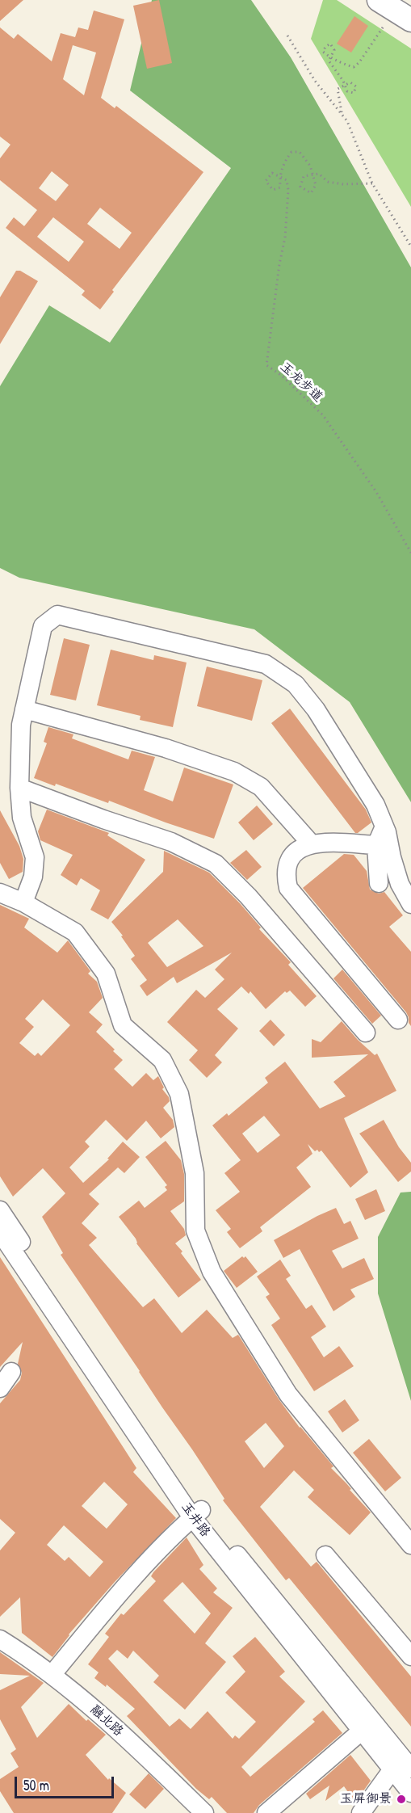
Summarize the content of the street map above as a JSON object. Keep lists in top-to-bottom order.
{
  "streets": {
    "street": ["玉井路", "融北路"],
    "path": ["玉龙步道"]
  },
  "places": ["玉屏御景"],
  "scale_bar": "50 m"
}
